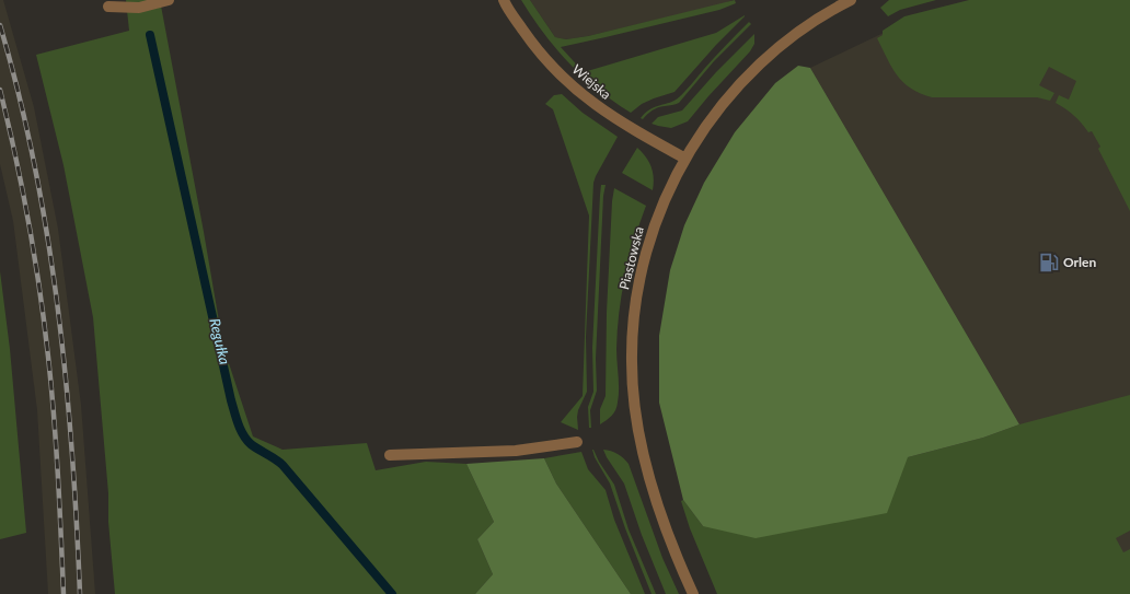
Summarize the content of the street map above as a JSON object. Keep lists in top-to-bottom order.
{
  "streets": {
    "street": ["Wiejska", "Piastowska"]
  },
  "crossings": [
    ["Wiejska", "Piastowska"]
  ],
  "water": ["Regułka"],
  "places": {
    "fuel station": ["Orlen"]
  }
}
